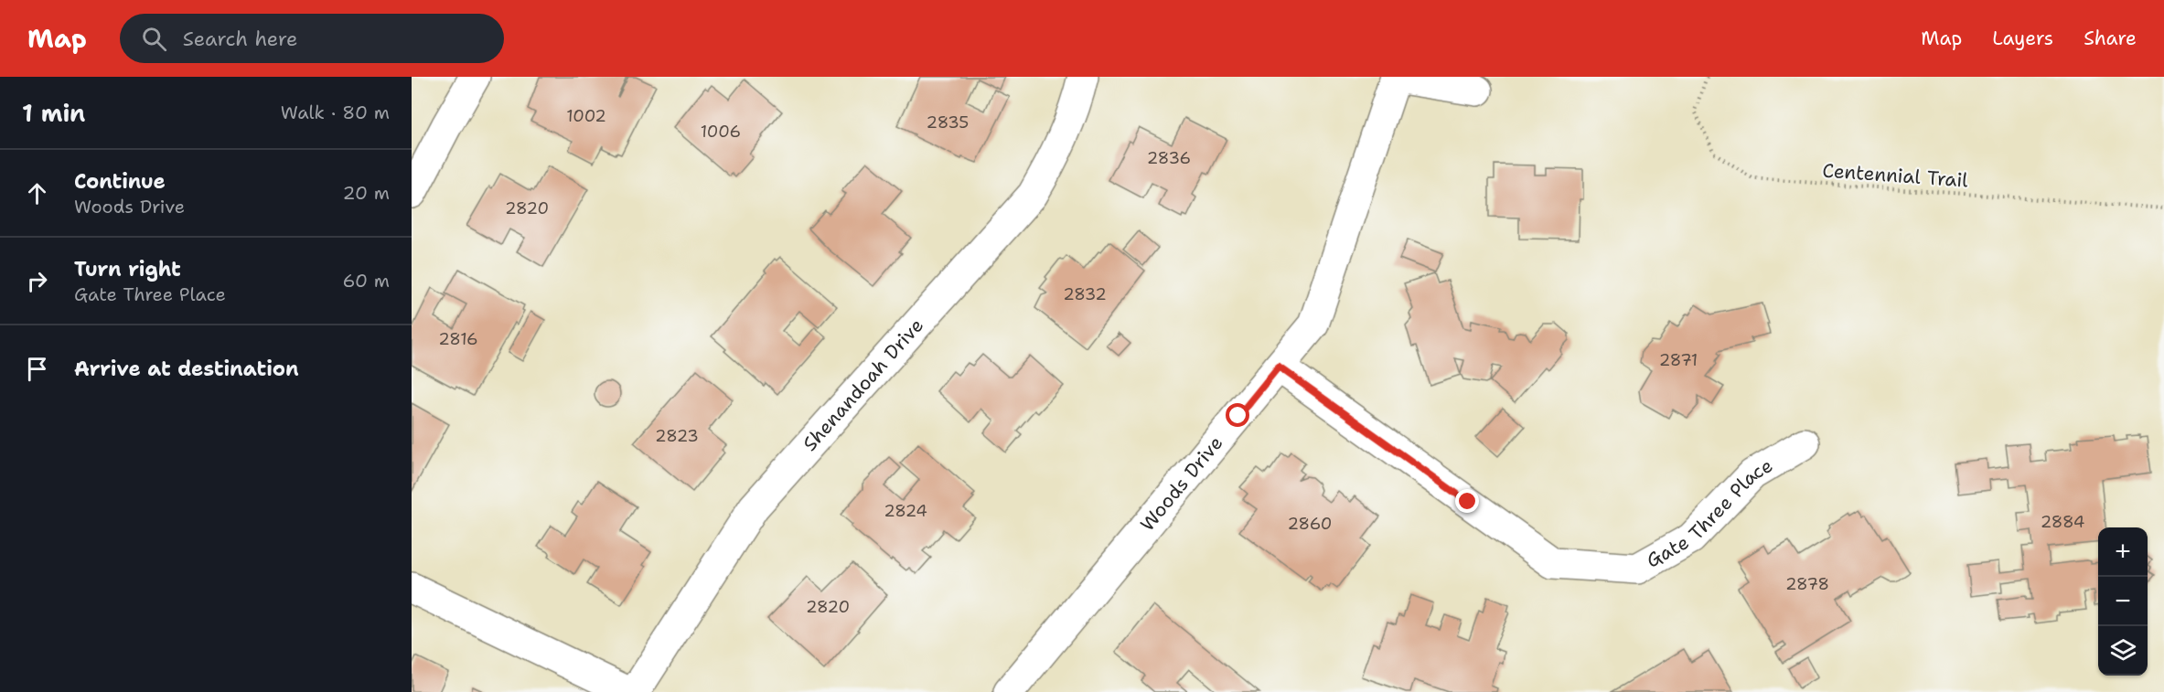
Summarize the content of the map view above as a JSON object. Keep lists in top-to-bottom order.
{
  "streets": {
    "street": ["Shenandoah Drive", "Woods Drive", "Gate Three Place"],
    "path": ["Centennial Trail"]
  },
  "crossings": [
    ["Woods Drive", "Gate Three Place"]
  ],
  "house_numbers": [
    "1002",
    "2835",
    "1006",
    "2836",
    "2820",
    "2832",
    "2816",
    "2871",
    "2823",
    "2824",
    "2884",
    "2860",
    "2878",
    "2820"
  ],
  "page": {
    "header": "Map",
    "search": "Search here",
    "nav": ["Map", "Layers", "Share"],
    "heading": ["1 min", "Walk · 80 m"],
    "list": [
      ["Continue", "Woods Drive", "20 m"],
      ["Turn right", "Gate Three Place", "60 m"],
      "Arrive at destination"
    ],
    "map_buttons": ["+", "−"]
  }
}
